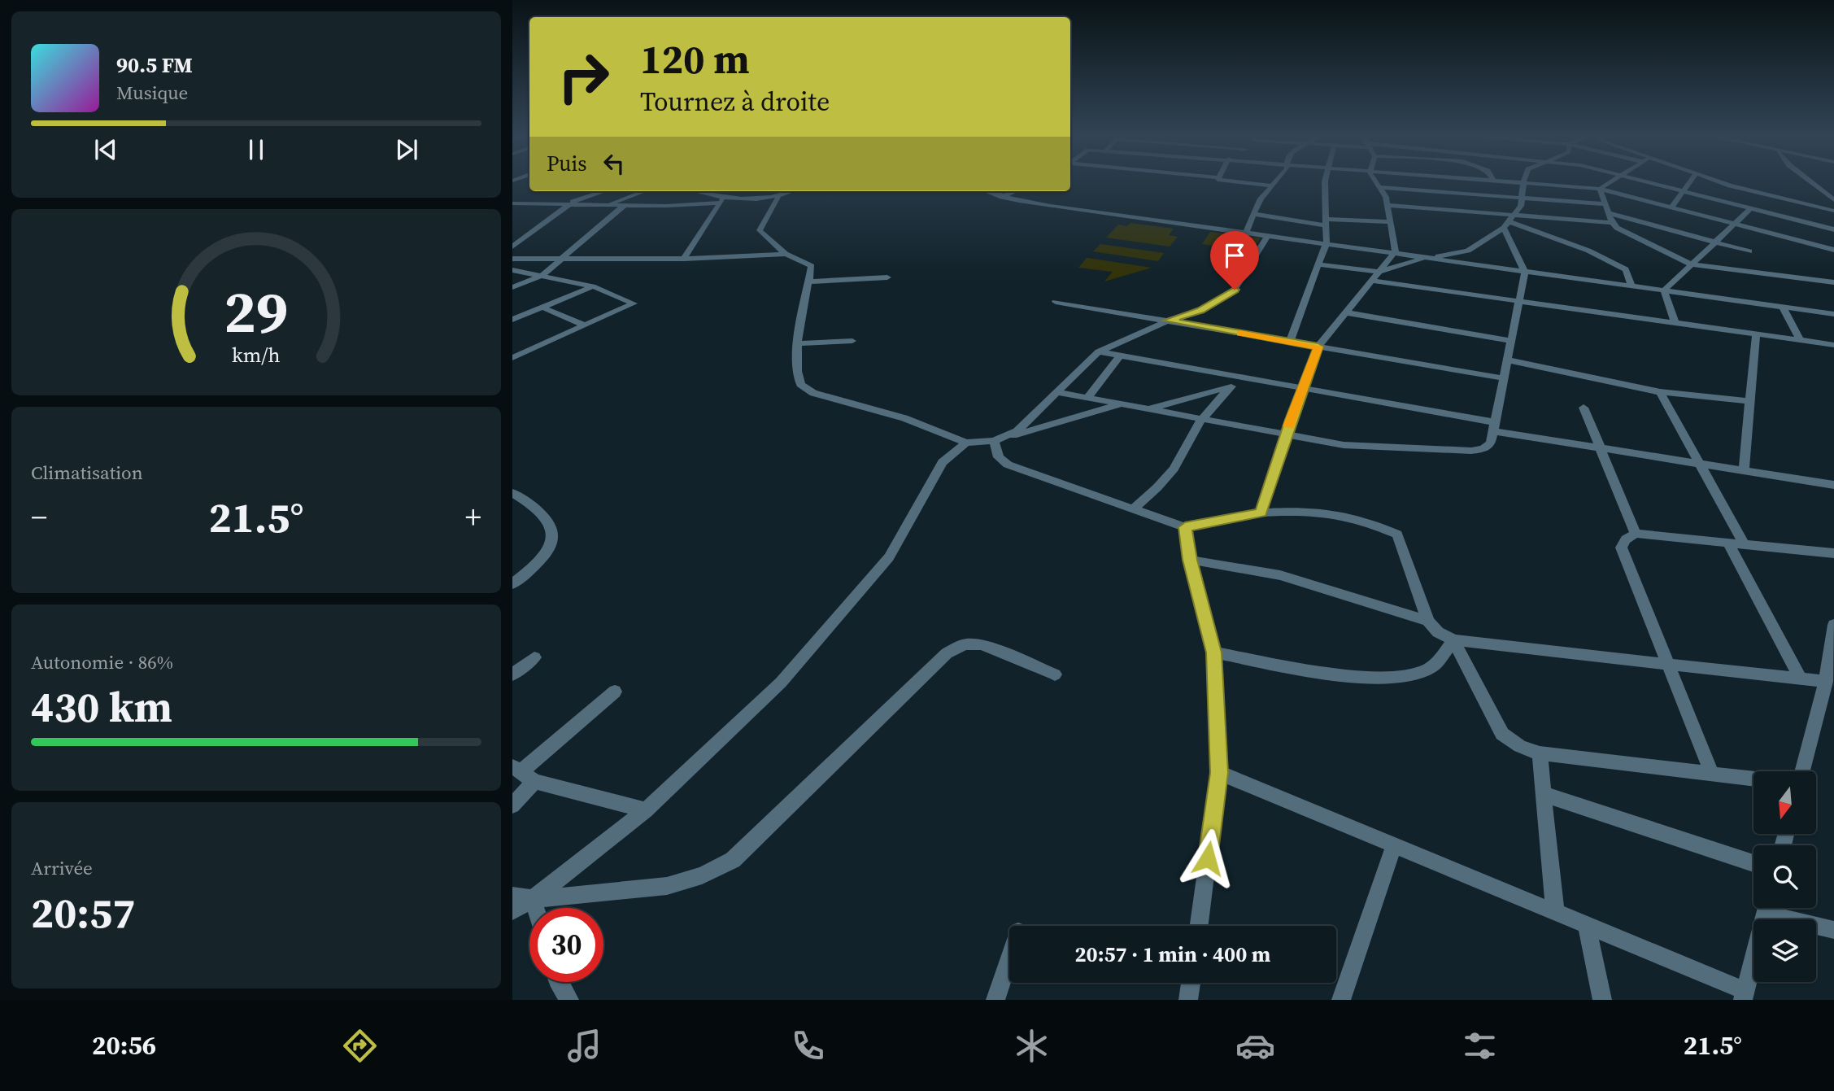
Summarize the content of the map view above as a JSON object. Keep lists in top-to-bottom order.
{
  "north": "bottom",
  "page": {
    "turn": ["120 m", "Tournez à droite"],
    "song": ["90.5 FM", "Musique"],
    "then": "Puis",
    "tile": [
      "Climatisation",
      ["Autonomie · 86%", "430 km"],
      ["Arrivée", "20:57"]
    ],
    "heat": ["−", "21.5°", "+"],
    "limit": "30",
    "trip": "20:57 · 1 min · 400 m",
    "tabs": ["20:56", "21.5°"],
    "gauge": ["29", "km/h"]
  }
}
